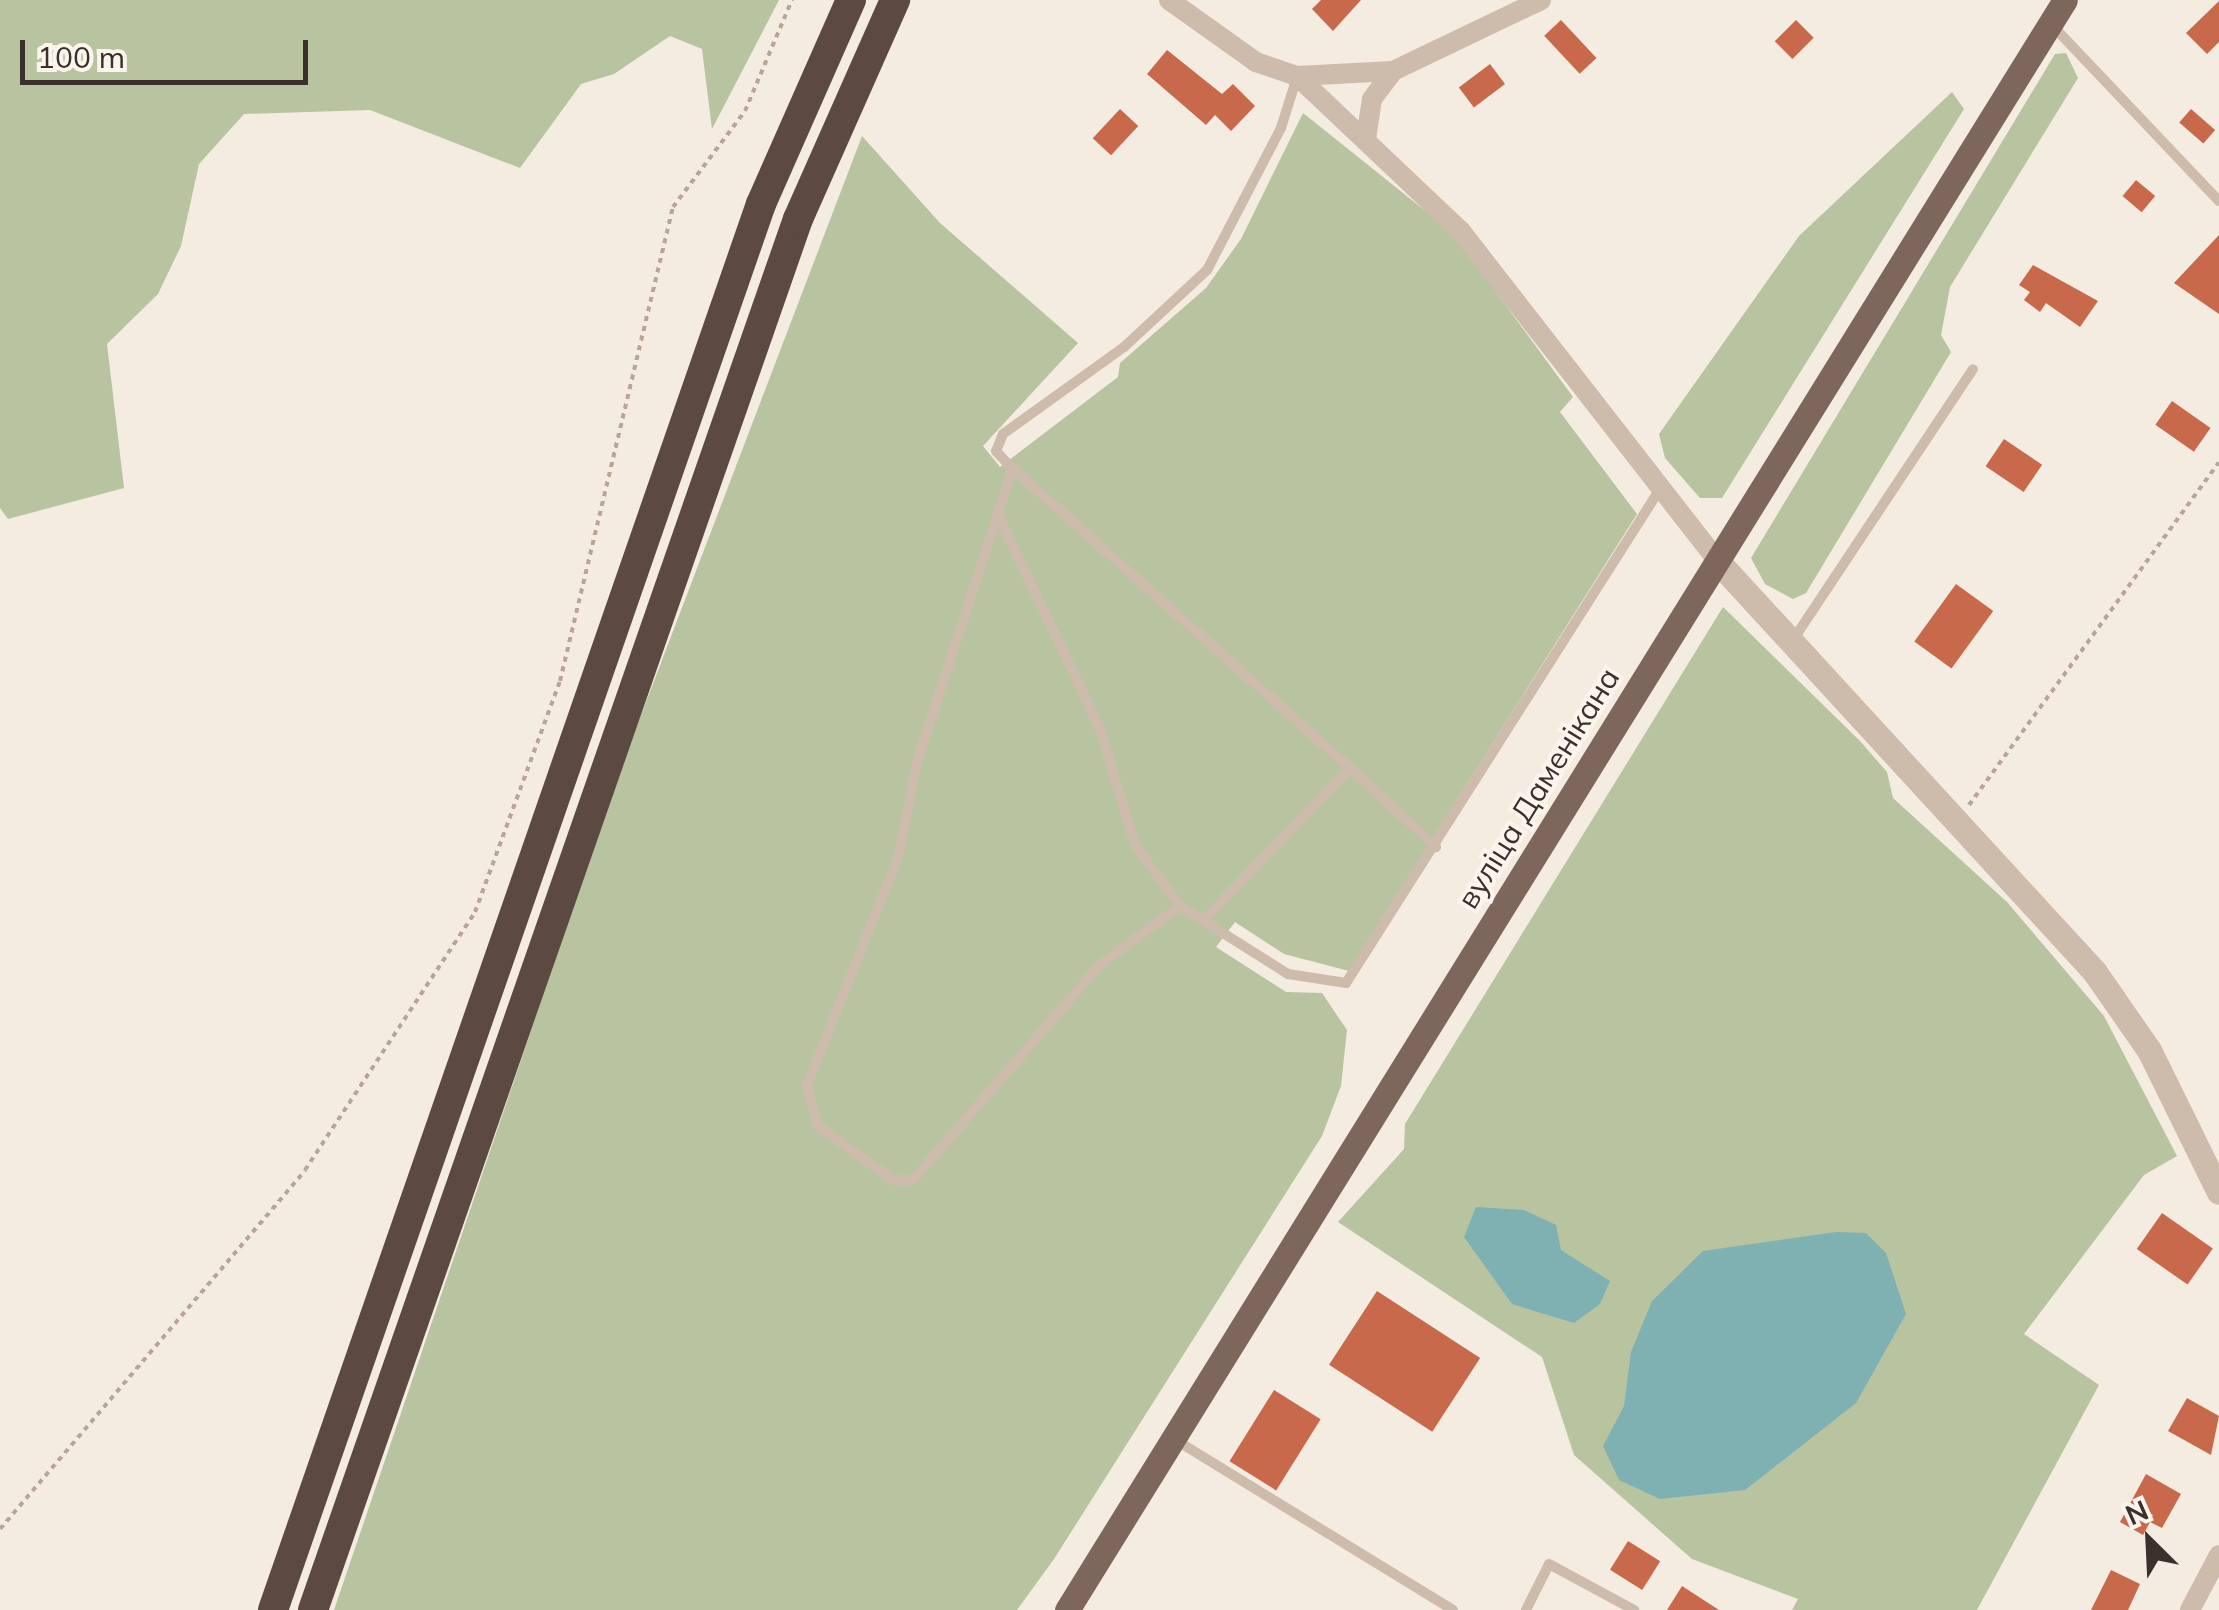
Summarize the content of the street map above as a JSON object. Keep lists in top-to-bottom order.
{
  "streets": {
    "main road": ["вуліца Даменікана"]
  },
  "scale_bar": "100 m",
  "north": "top left"
}
